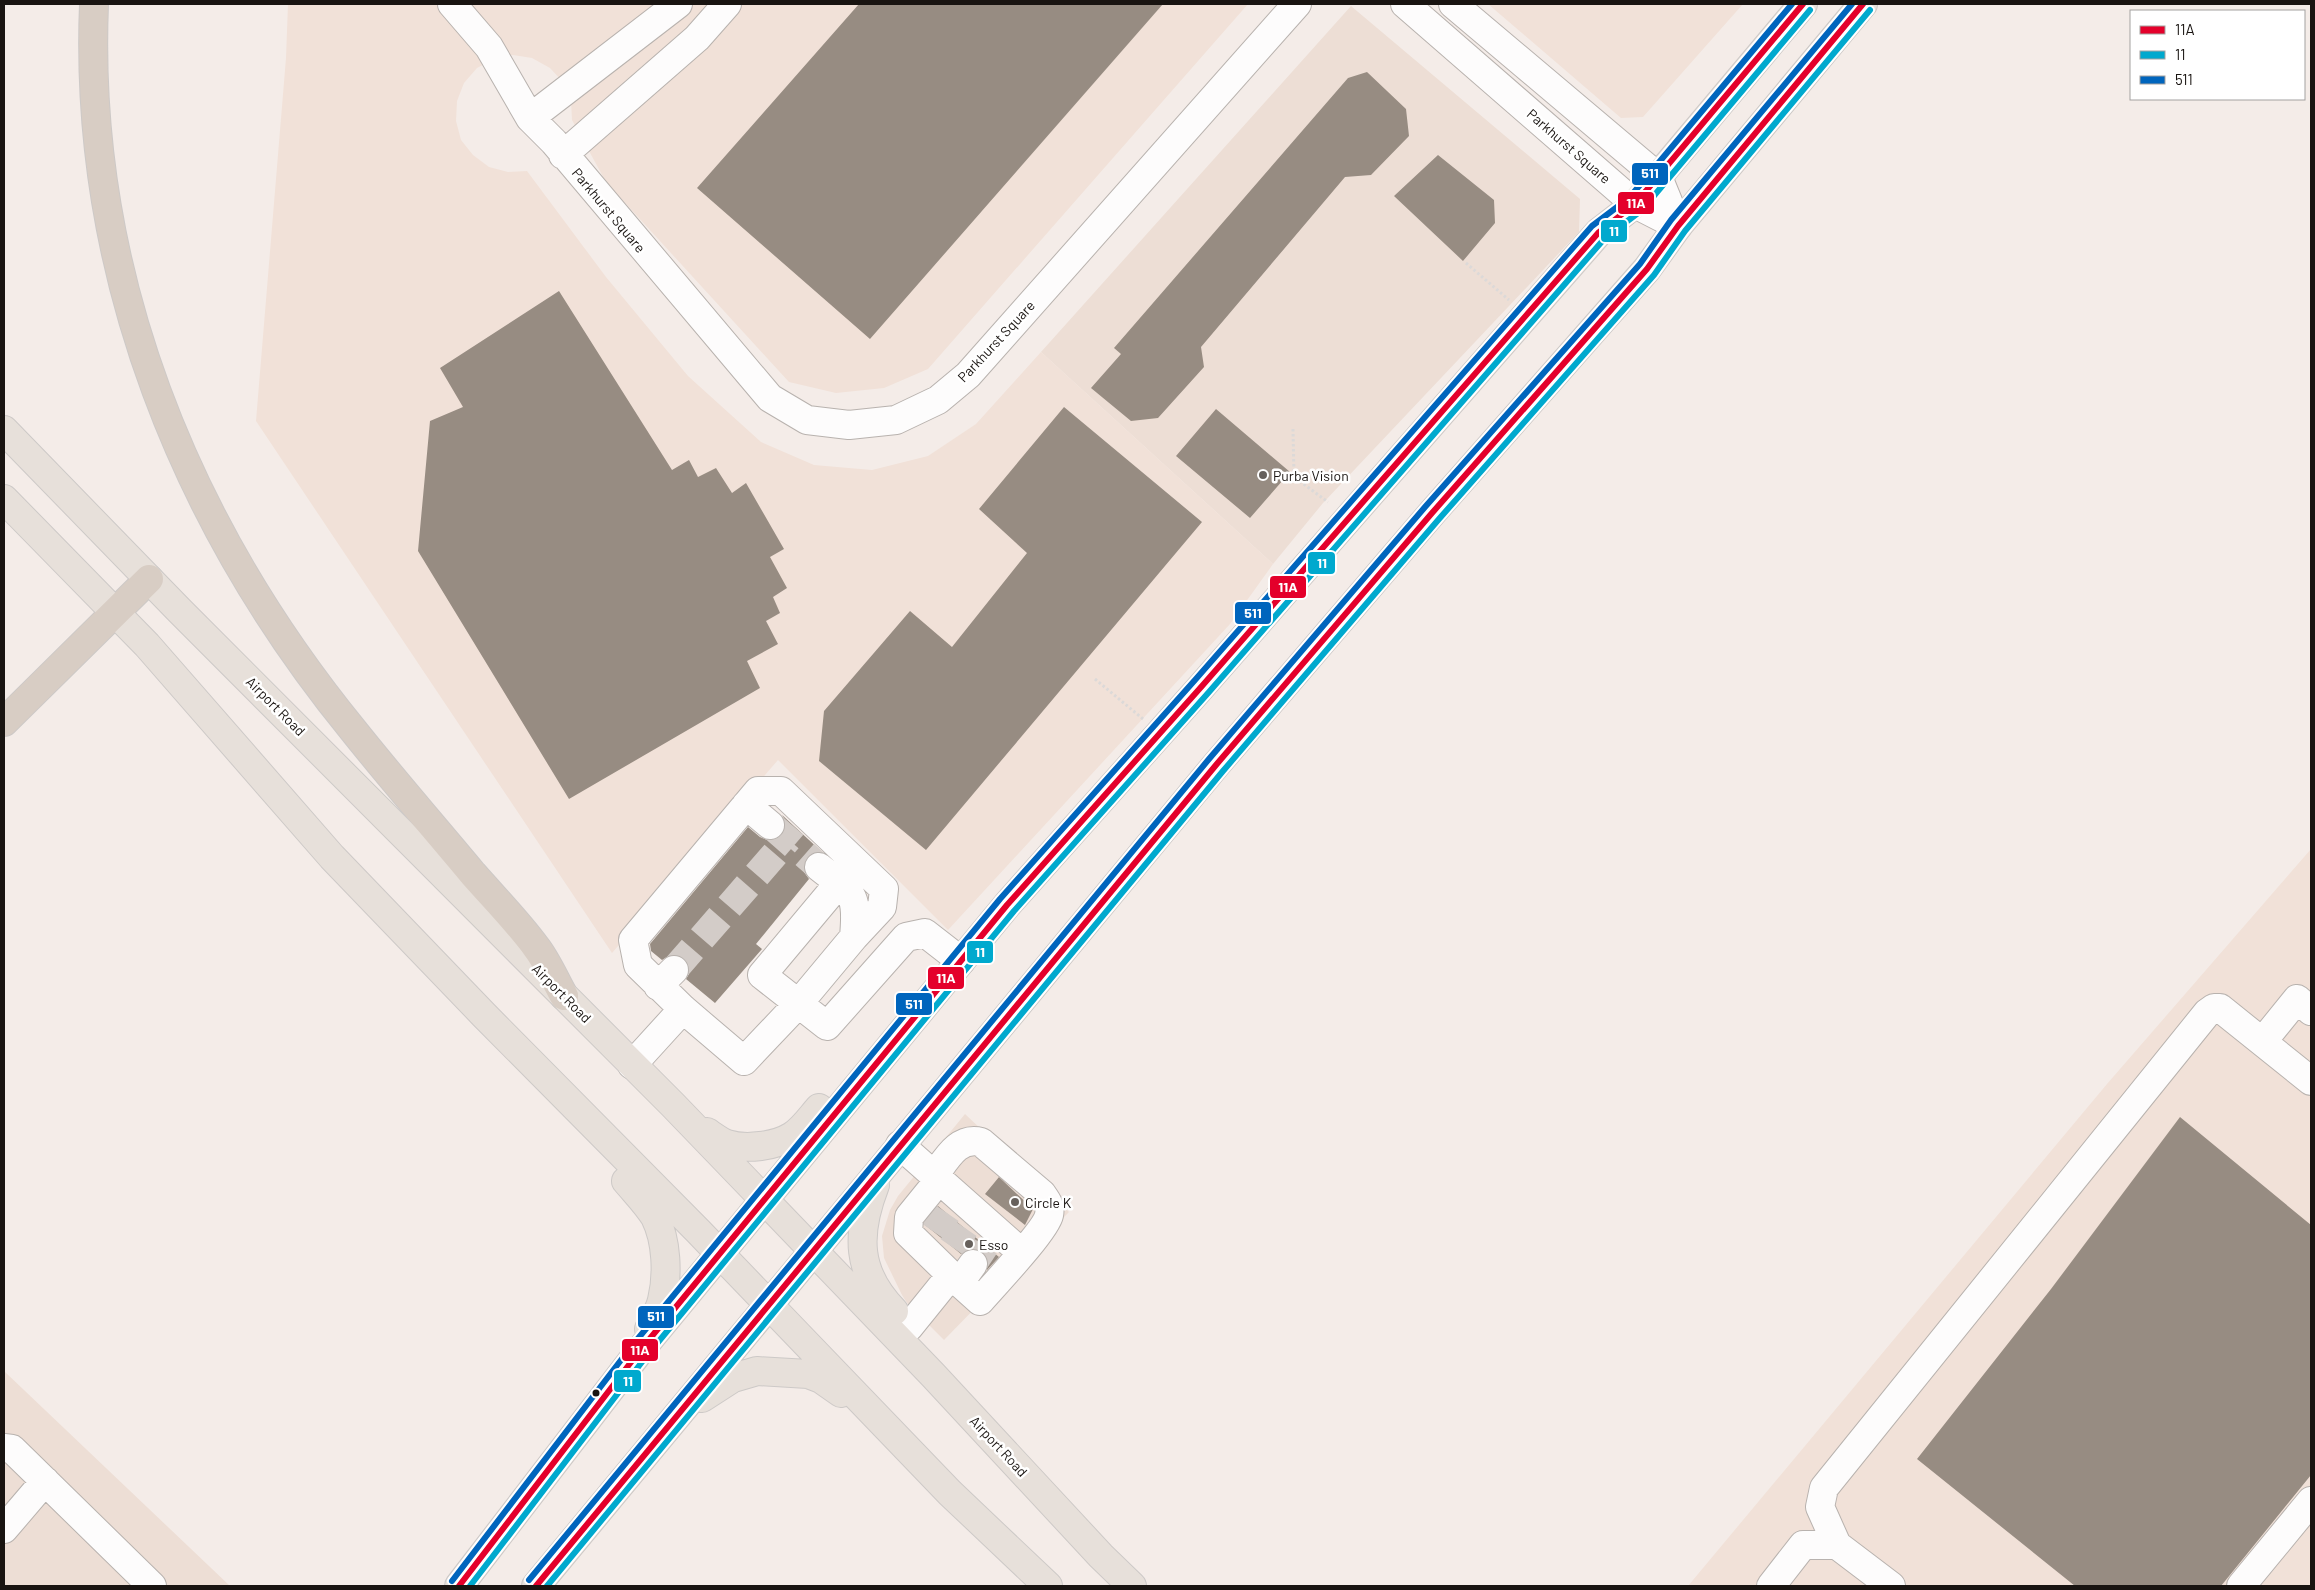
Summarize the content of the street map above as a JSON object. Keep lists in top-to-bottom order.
{
  "streets": {
    "main road": ["Airport Road"],
    "street": ["Parkhurst Square"]
  },
  "places": ["Purba Vision", "Circle K", "Esso"],
  "lines": ["transit line 11A", "transit line 511", "transit line 11"],
  "legend": ["11A", "11", "511"]
}
